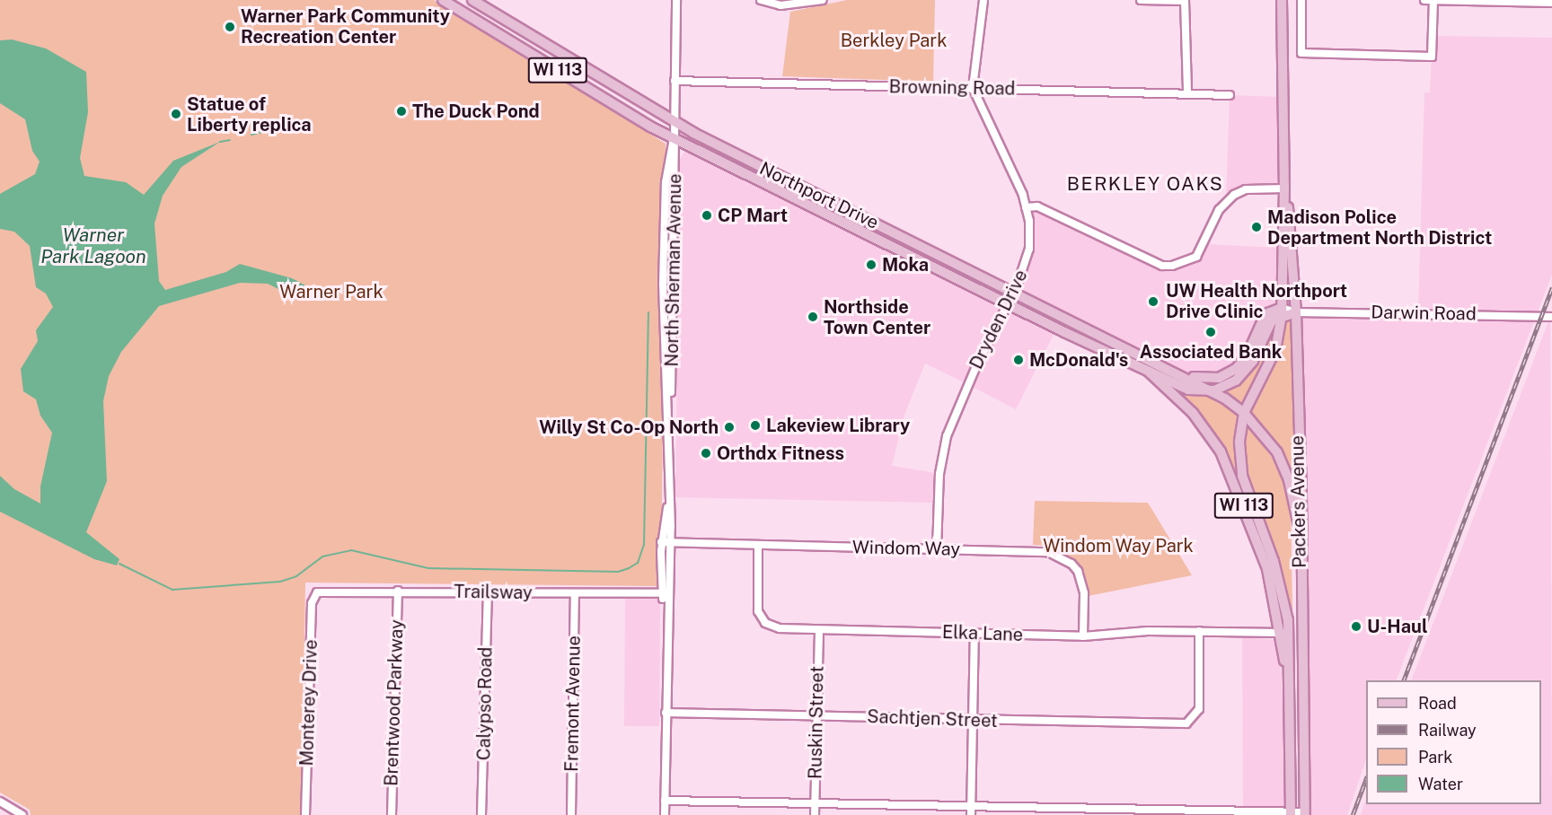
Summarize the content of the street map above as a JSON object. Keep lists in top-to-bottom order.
{
  "streets": {
    "main road": [
      "WI 113",
      "Northport Drive",
      "Darwin Road",
      "Packers Avenue"
    ],
    "street": [
      "Browning Road",
      "North Sherman Avenue",
      "Dryden Drive",
      "Windom Way",
      "Trailsway",
      "Elka Lane",
      "Monterey Drive",
      "Brentwood Parkway",
      "Calypso Road",
      "Fremont Avenue",
      "Sachtjen Street",
      "Ruskin Street"
    ]
  },
  "crossings": [
    ["WI 113", "Northport Drive"],
    ["WI 113", "Darwin Road"],
    ["WI 113", "Packers Avenue"],
    ["WI 113", "Elka Lane"],
    ["Browning Road", "North Sherman Avenue"],
    ["Browning Road", "Dryden Drive"],
    ["Northport Drive", "North Sherman Avenue"],
    ["Northport Drive", "Darwin Road"],
    ["Northport Drive", "Dryden Drive"],
    ["North Sherman Avenue", "Windom Way"],
    ["North Sherman Avenue", "Trailsway"],
    ["North Sherman Avenue", "Sachtjen Street"],
    ["Darwin Road", "Packers Avenue"],
    ["Dryden Drive", "Windom Way"],
    ["Windom Way", "Elka Lane"],
    ["Trailsway", "Monterey Drive"],
    ["Trailsway", "Brentwood Parkway"],
    ["Trailsway", "Calypso Road"],
    ["Trailsway", "Fremont Avenue"],
    ["Elka Lane", "Sachtjen Street"],
    ["Elka Lane", "Ruskin Street"],
    ["Sachtjen Street", "Ruskin Street"]
  ],
  "districts": ["BERKLEY OAKS"],
  "water": ["Warner Park Lagoon"],
  "parks": ["Berkley Park", "Warner Park", "Windom Way Park"],
  "places": [
    "Warner Park Community Recreation Center",
    "The Duck Pond",
    "Statue of Liberty replica",
    "CP Mart",
    "Madison Police Department North District",
    "Moka",
    "UW Health Northport Drive Clinic",
    "Northside Town Center",
    "Associated Bank",
    "McDonald's",
    "Lakeview Library",
    "Willy St Co-Op North",
    "Orthdx Fitness",
    "U-Haul"
  ],
  "legend": [
    "Road",
    "Railway",
    "Park",
    "Water"
  ]
}
